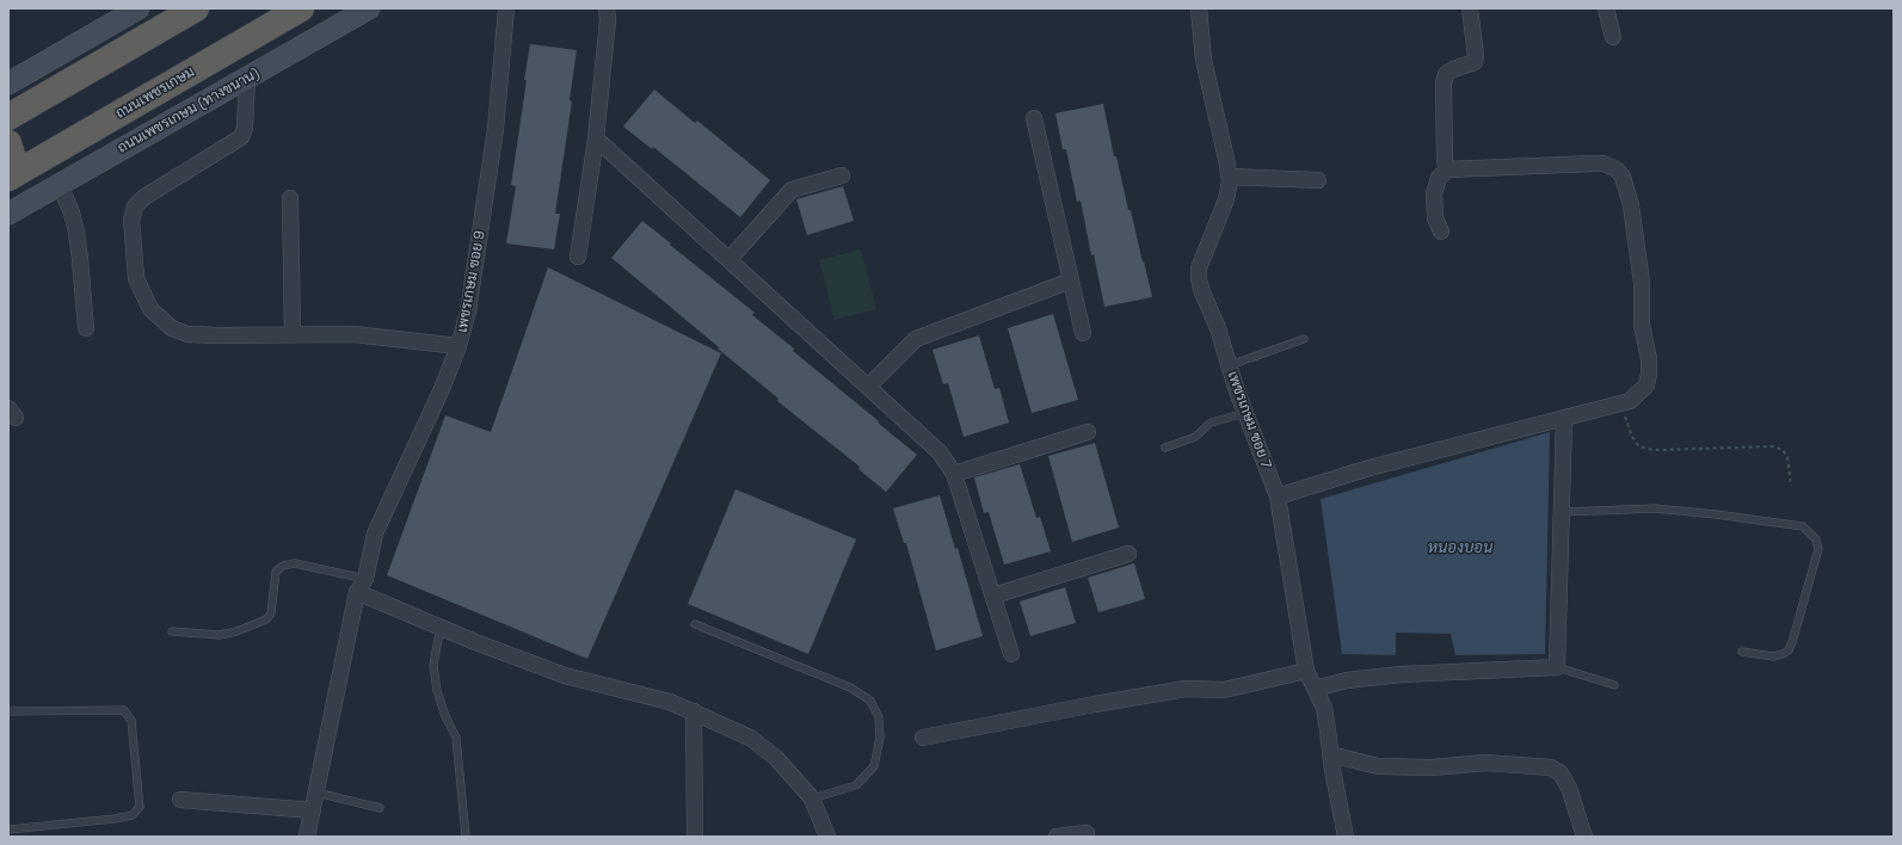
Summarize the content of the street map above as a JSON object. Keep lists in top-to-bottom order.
{
  "streets": {
    "highway": ["ถนนเพชรเกษม"],
    "main road": ["ถนนเพชรเกษม (ทางขนาน)"],
    "street": ["เพชรเกษม ซอย 9", "เพชรเกษม ซอย 7"]
  },
  "water": ["หนองบอน"]
}
